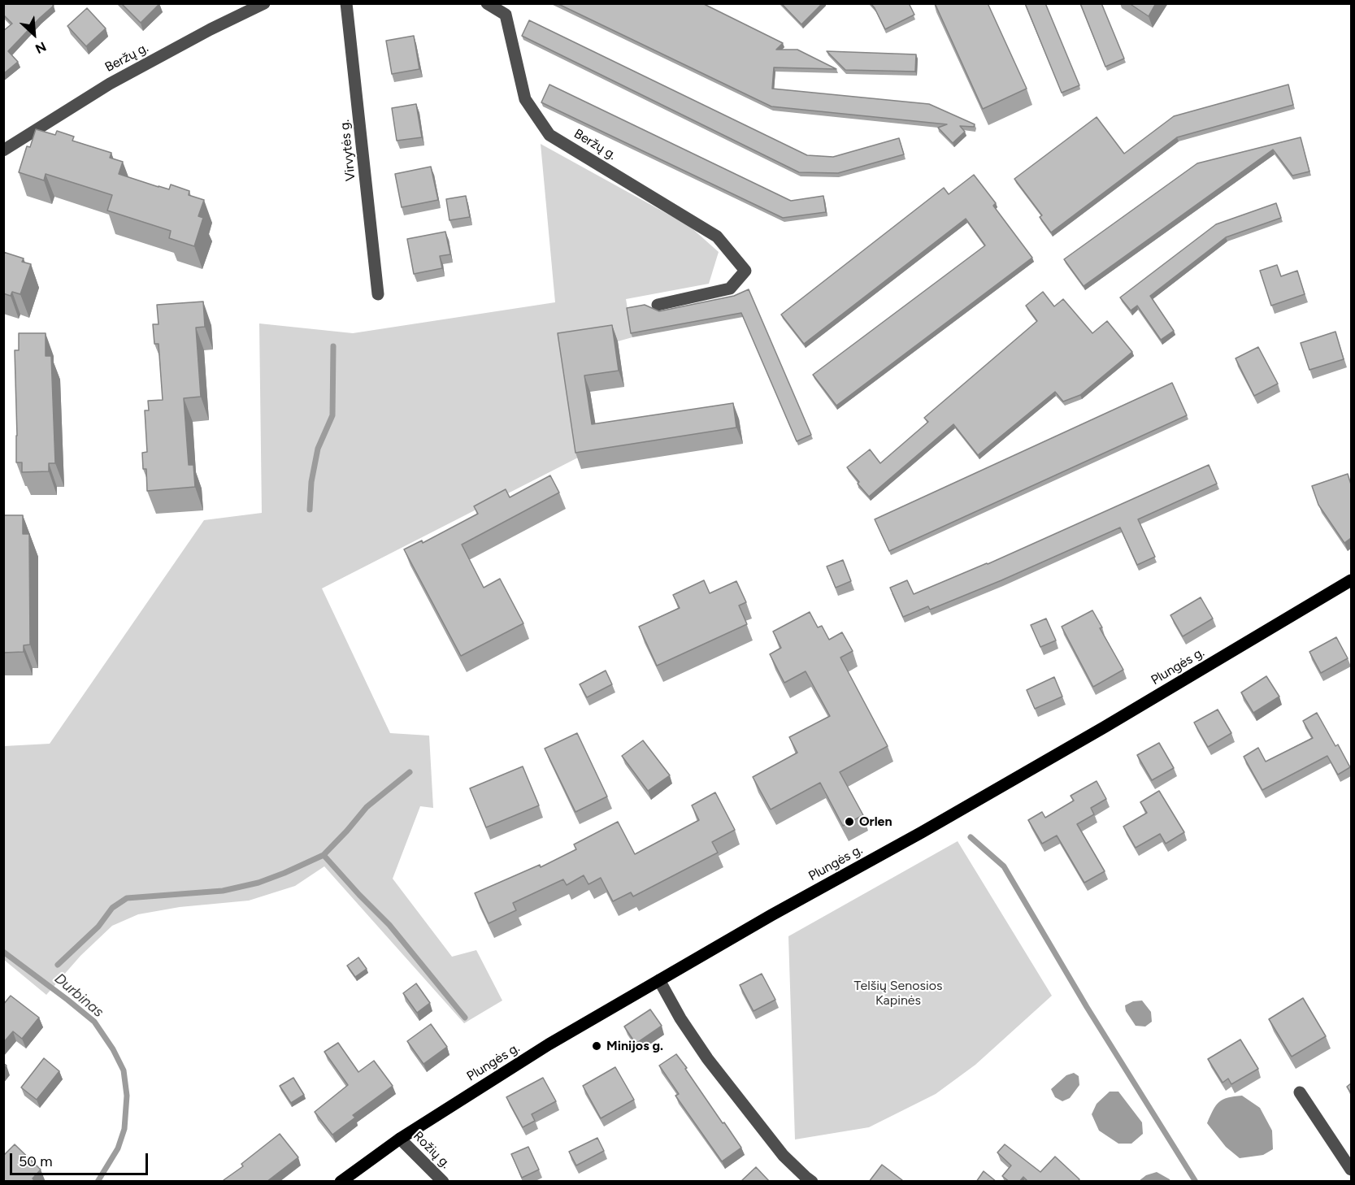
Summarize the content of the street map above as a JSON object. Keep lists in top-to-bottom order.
{
  "streets": {
    "main road": ["Plungės g."],
    "street": ["Beržų g.", "Virvytės g.", "Rožių g."]
  },
  "crossings": [
    ["Plungės g.", "Rožių g."]
  ],
  "water": ["Durbinas"],
  "parks": ["Telšių Senosios Kapinės"],
  "places": ["Orlen", "Minijos g."],
  "scale_bar": "50 m",
  "north": "bottom right"
}
